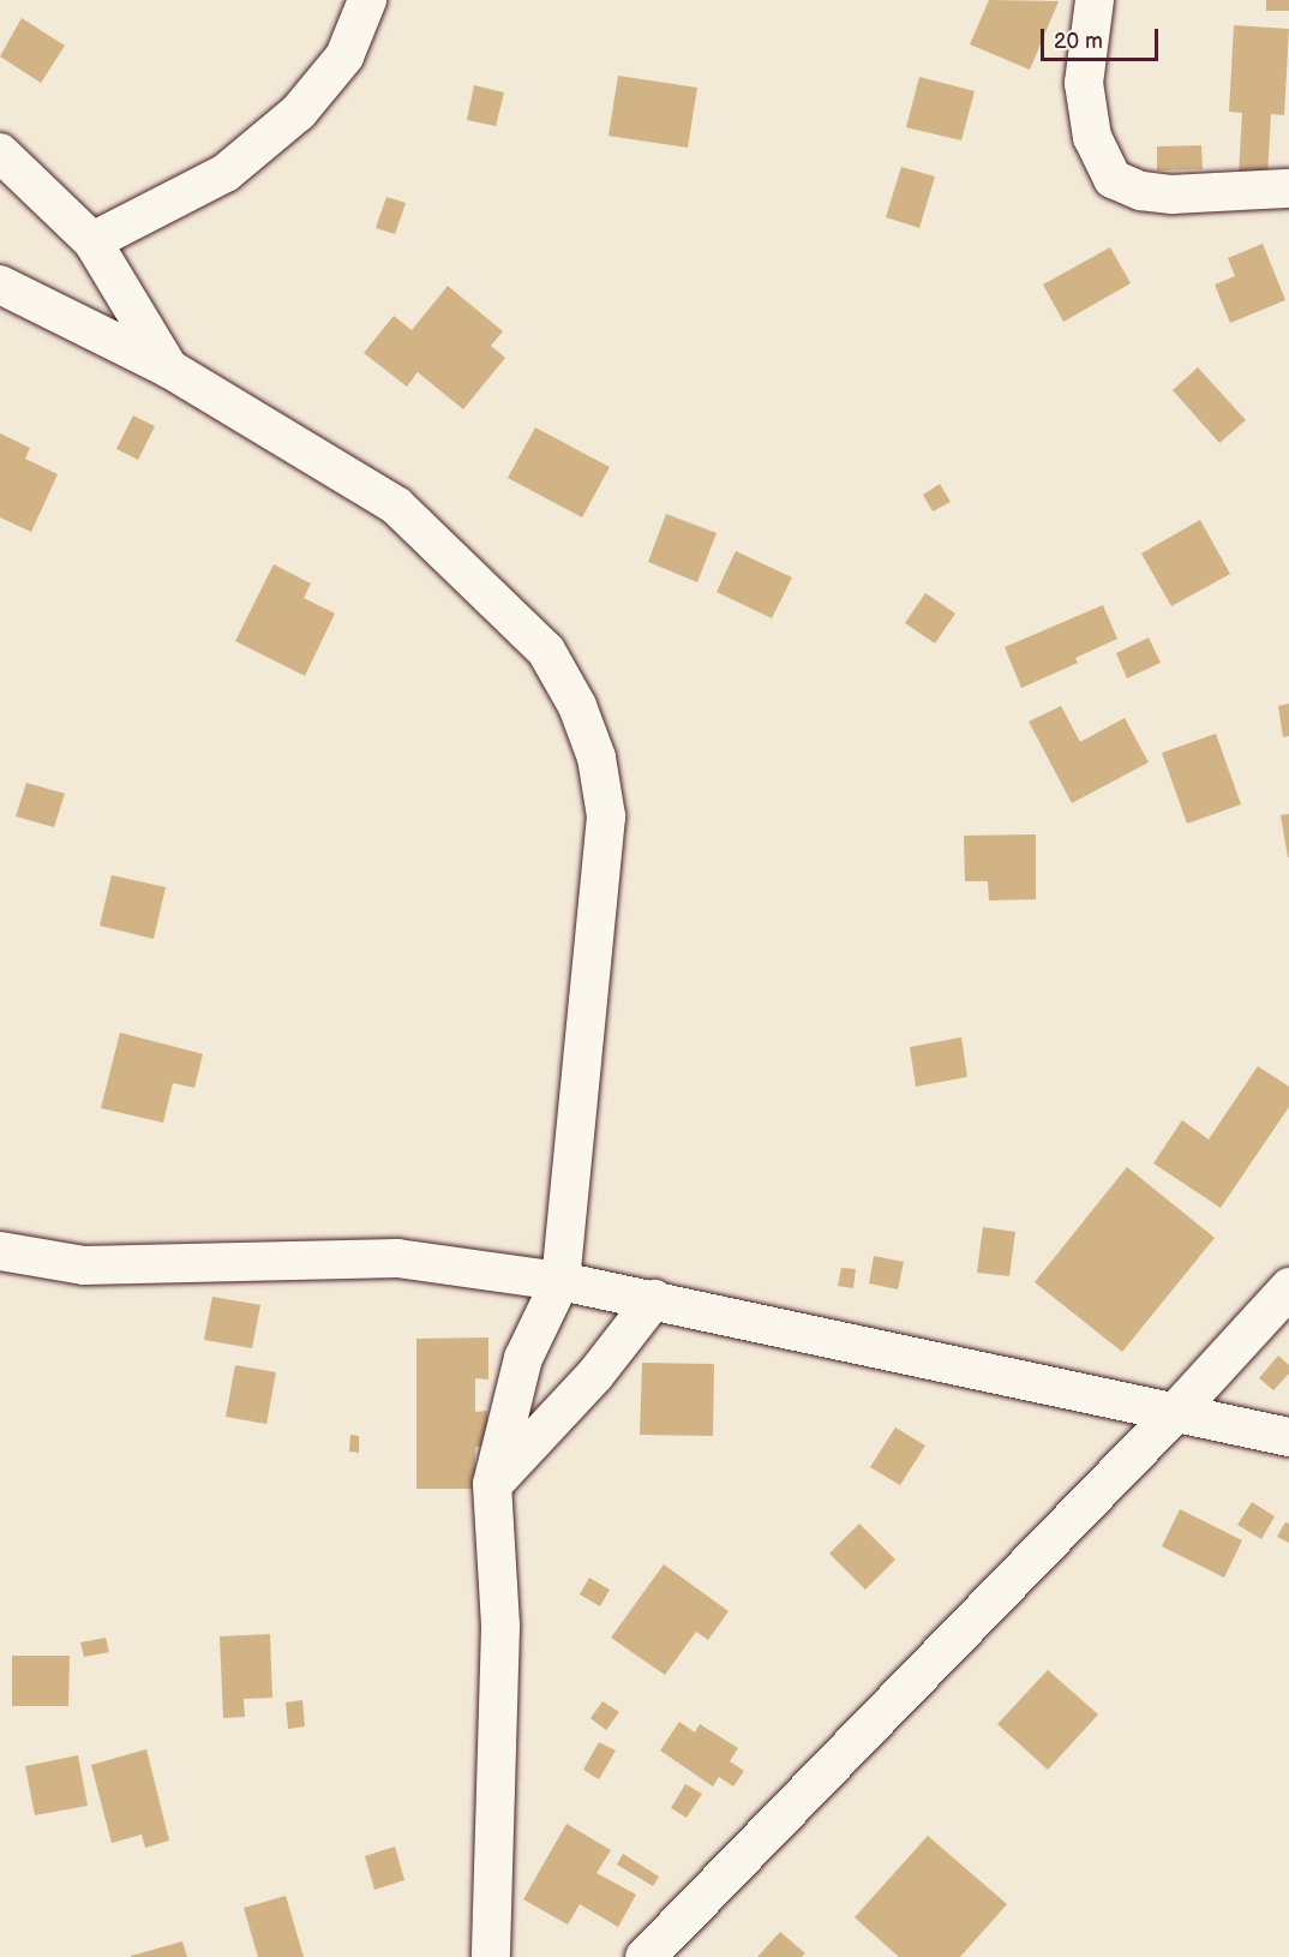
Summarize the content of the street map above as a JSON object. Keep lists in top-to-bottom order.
{
  "scale_bar": "20 m"
}
